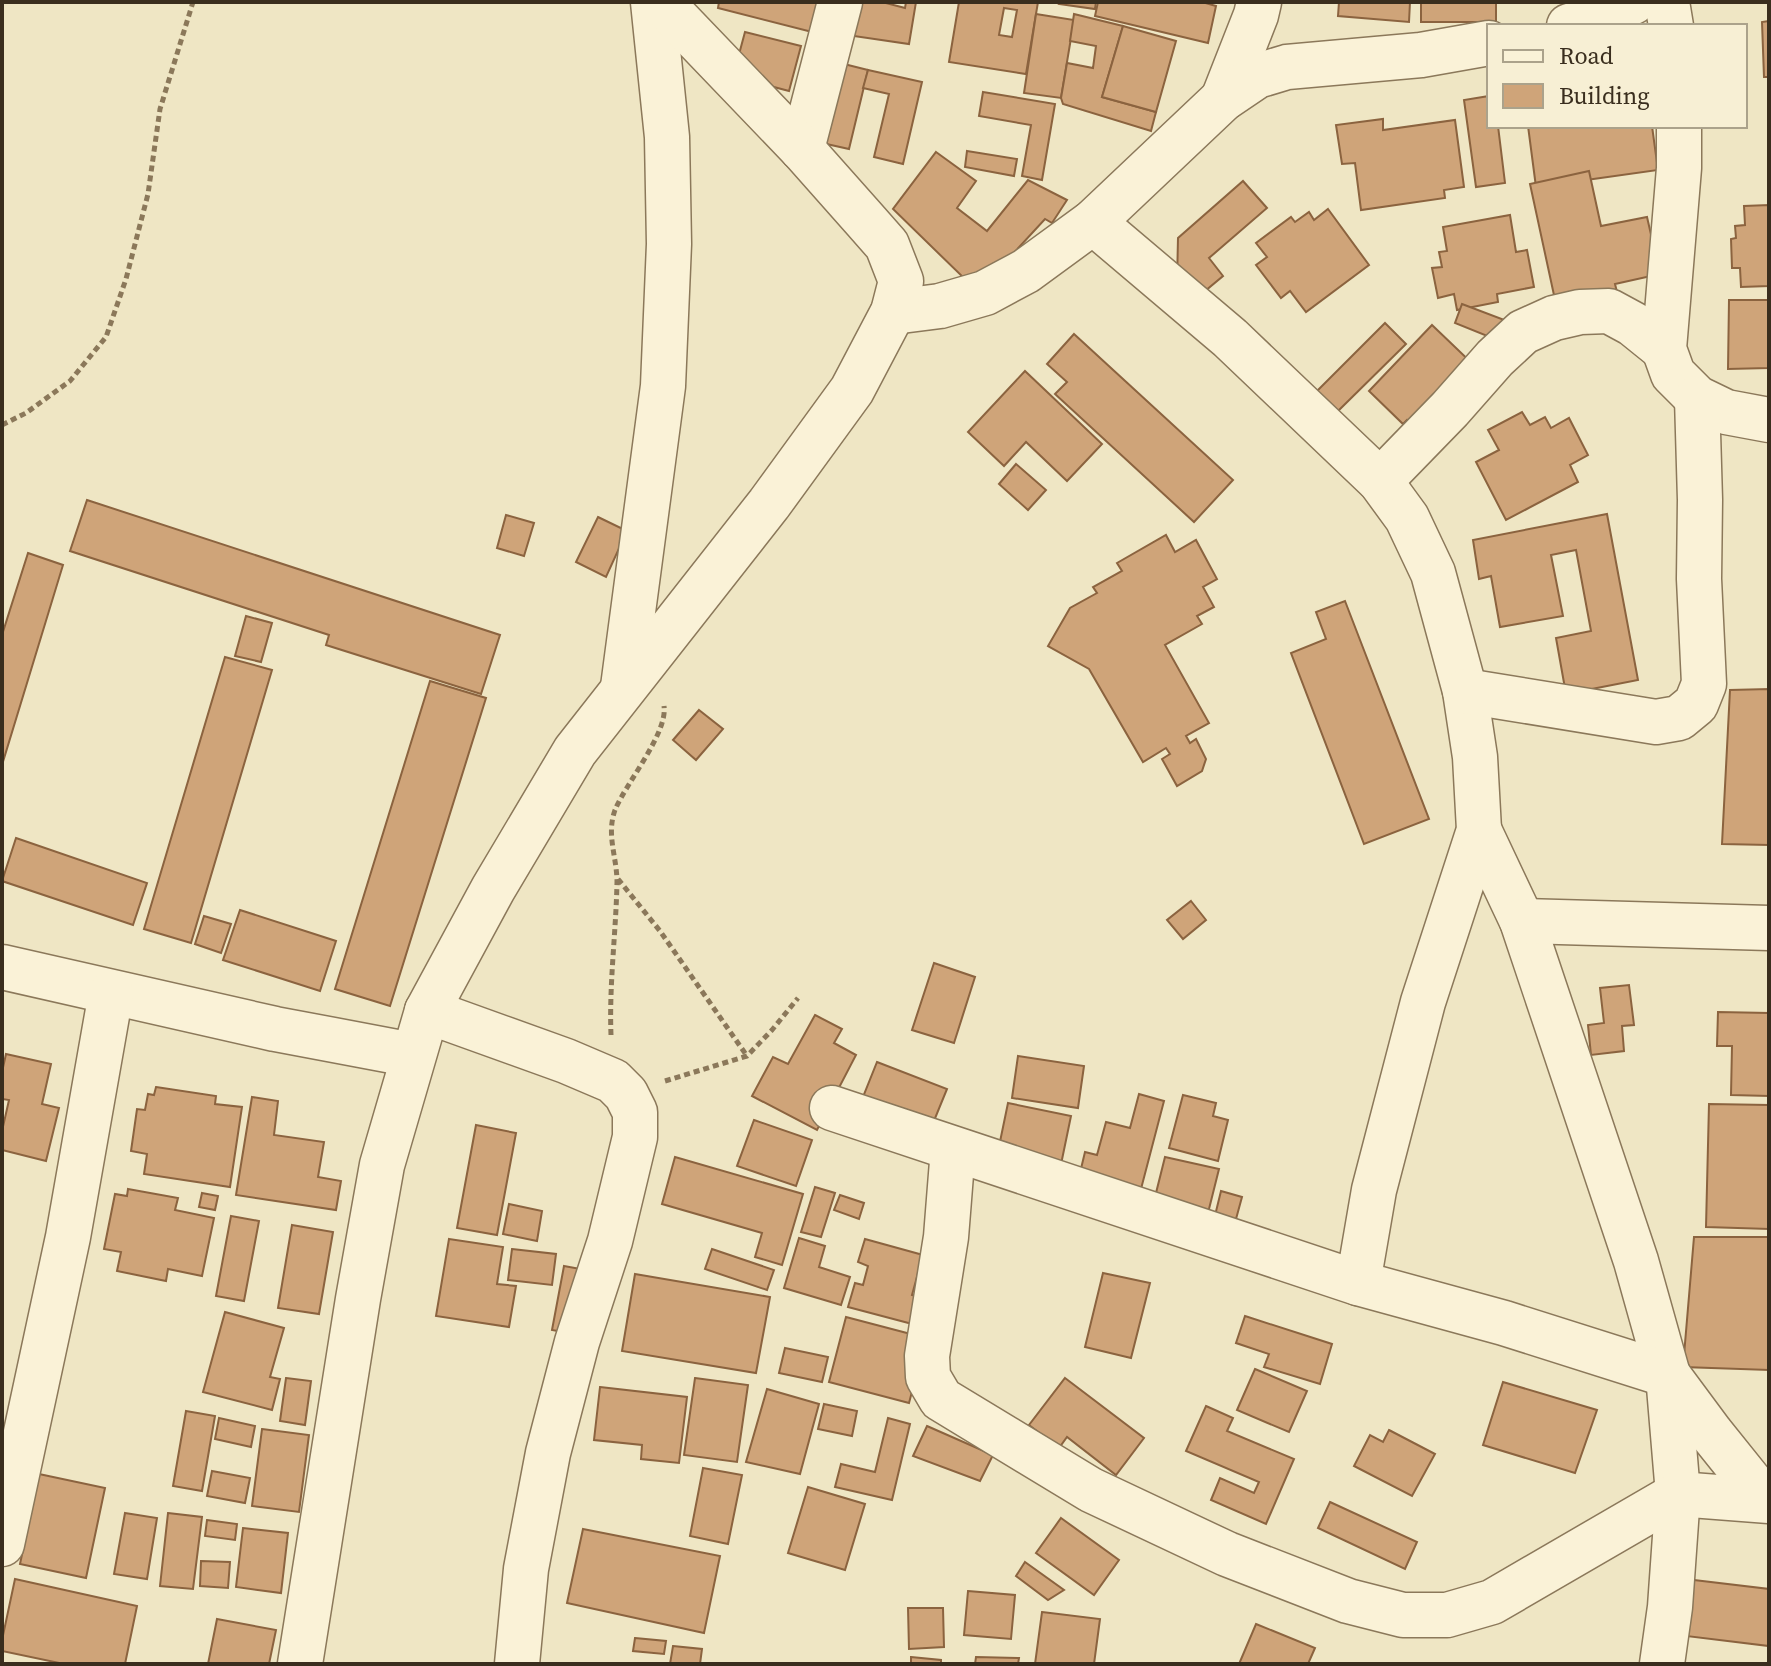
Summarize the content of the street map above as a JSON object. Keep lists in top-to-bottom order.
{
  "legend": ["Road", "Building"]
}
